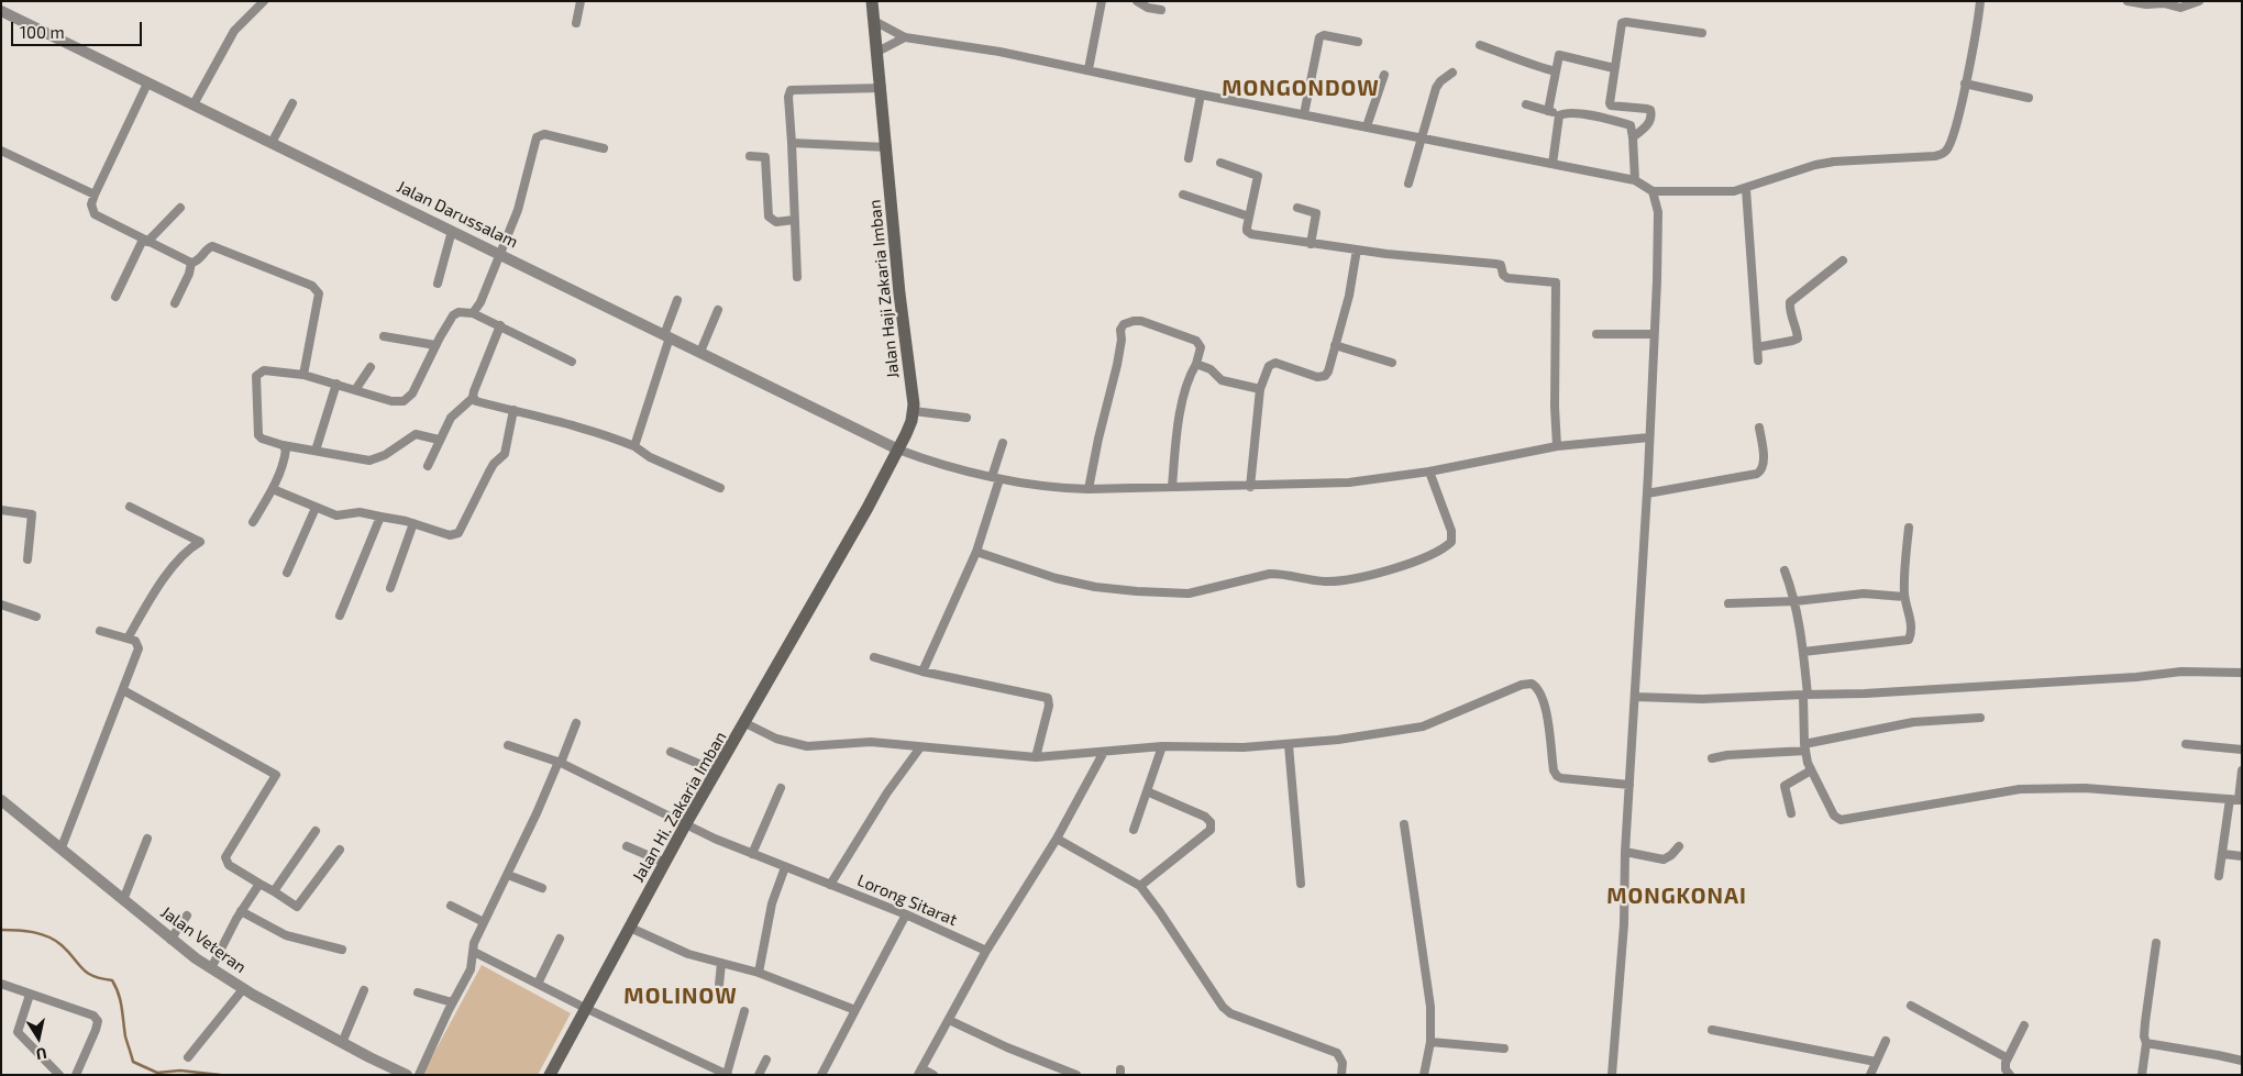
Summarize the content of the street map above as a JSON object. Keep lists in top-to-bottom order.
{
  "streets": {
    "main road": ["Jalan Haji Zakaria Imban", "Jalan Hi. Zakaria Imban"],
    "street": ["Jalan Darussalam", "Lorong Sitarat", "Jalan Veteran"]
  },
  "crossings": [
    ["Jalan Darussalam", "Jalan Haji Zakaria Imban"],
    ["Jalan Haji Zakaria Imban", "Jalan Hi. Zakaria Imban"],
    ["Jalan Hi. Zakaria Imban", "Lorong Sitarat"]
  ],
  "districts": ["MONGONDOW", "MONGKONAI", "MOLINOW"],
  "scale_bar": "100 m",
  "north": "bottom"
}
